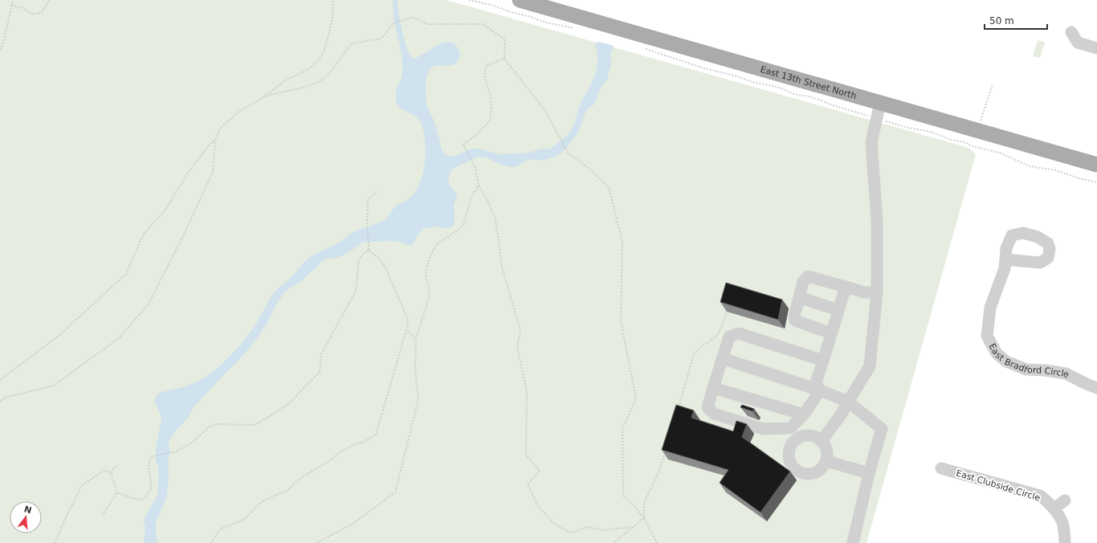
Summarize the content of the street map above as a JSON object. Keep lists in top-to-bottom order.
{
  "streets": {
    "main road": ["East 13th Street North"],
    "street": ["East Bradford Circle", "East Clubside Circle"]
  },
  "scale_bar": "50 m",
  "north": "top"
}
